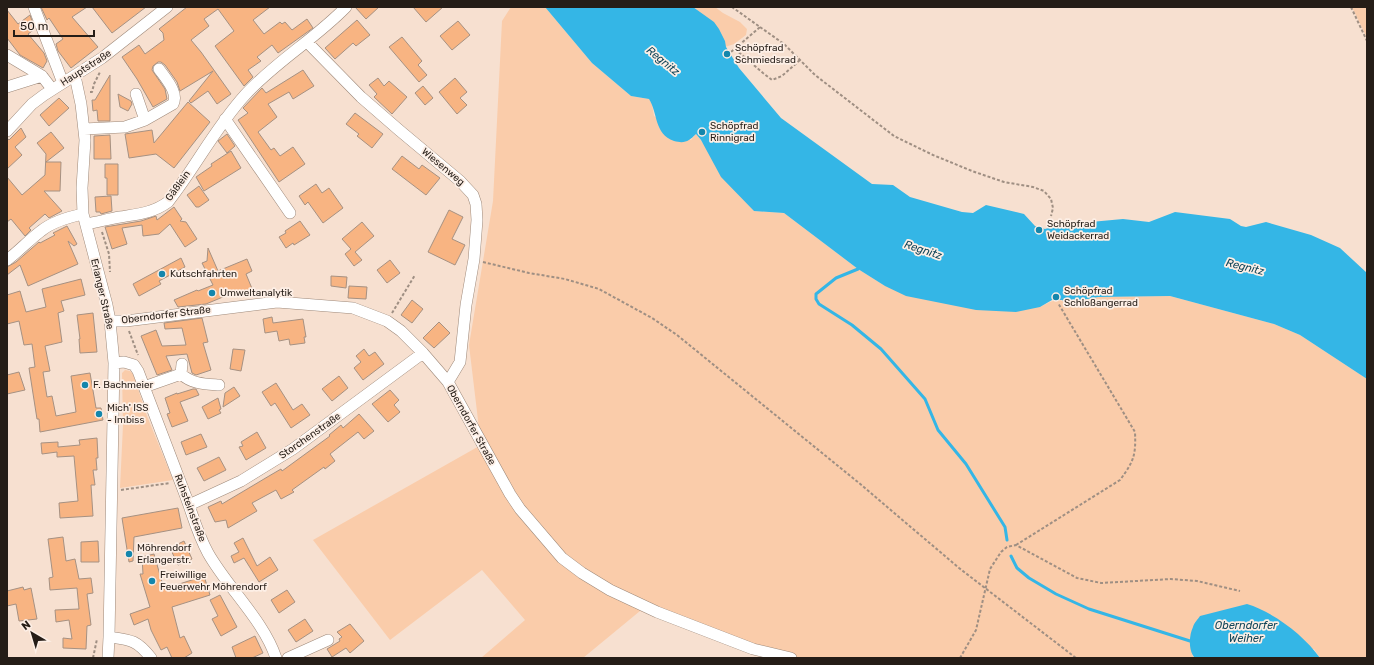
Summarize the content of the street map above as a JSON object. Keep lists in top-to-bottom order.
{
  "streets": {
    "street": [
      "Hauptstraße",
      "Wiesenweg",
      "Gäßlein",
      "Erlanger Straße",
      "Oberndorfer Straße",
      "Storchenstraße",
      "Ruhsteinstraße"
    ]
  },
  "crossings": [
    ["Hauptstraße", "Erlanger Straße"],
    ["Wiesenweg", "Gäßlein"],
    ["Wiesenweg", "Oberndorfer Straße"],
    ["Gäßlein", "Erlanger Straße"],
    ["Erlanger Straße", "Oberndorfer Straße"],
    ["Erlanger Straße", "Ruhsteinstraße"],
    ["Oberndorfer Straße", "Storchenstraße"],
    ["Storchenstraße", "Ruhsteinstraße"]
  ],
  "water": ["Regnitz", "Oberndorfer Weiher"],
  "places": [
    "Schöpfrad Schmiedsrad",
    "Schöpfrad Rinnigrad",
    "Schöpfrad Weidackerrad",
    "Kutschfahrten",
    "Umweltanalytik",
    "Schöpfrad Schloßangerrad",
    "F. Bachmeier",
    "Mich' ISS - Imbiss",
    "Möhrendorf Erlangerstr.",
    "Freiwillige Feuerwehr Möhrendorf"
  ],
  "scale_bar": "50 m",
  "north": "top left"
}
